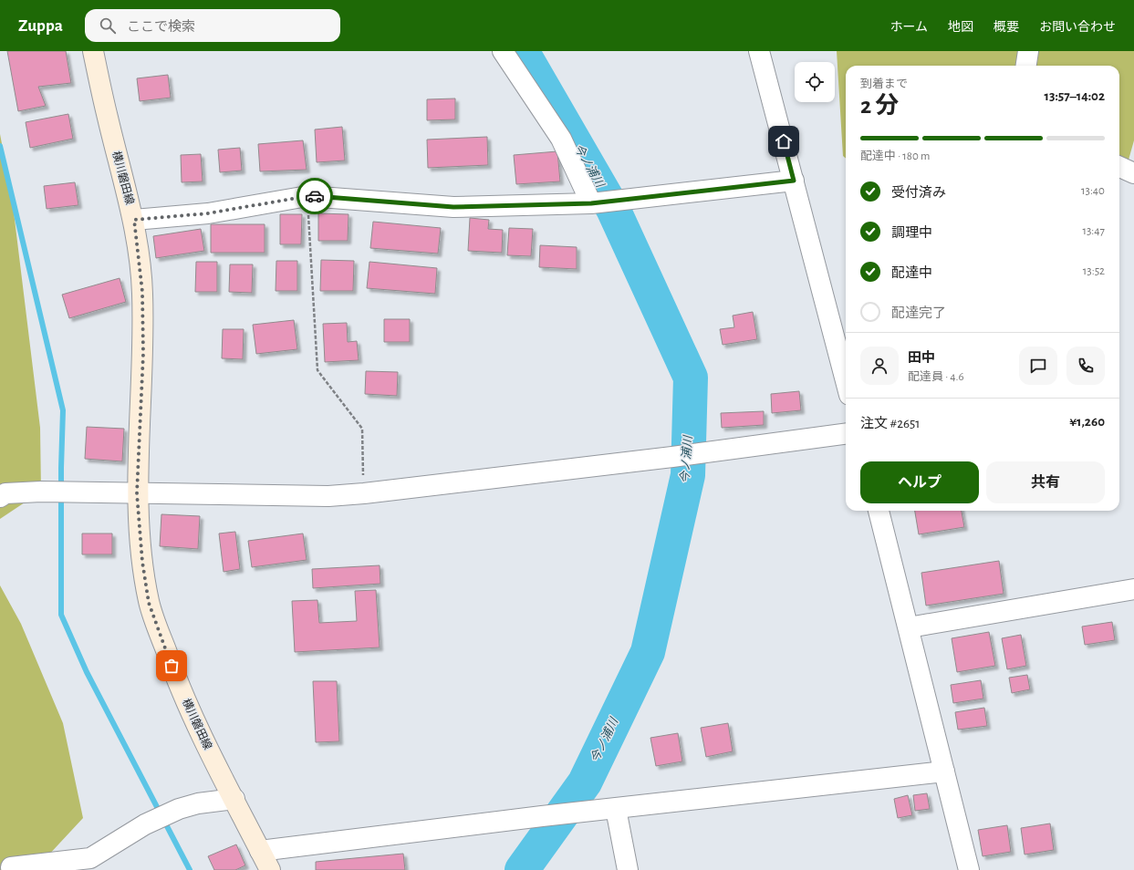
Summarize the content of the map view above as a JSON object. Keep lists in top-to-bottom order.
{
  "streets": {
    "main road": ["横川磐田線"]
  },
  "water": ["今ノ浦川"],
  "page": {
    "header": "Zuppa",
    "search": "ここで検索",
    "nav": [
      "ホーム",
      "地図",
      "概要",
      "お問い合わせ"
    ],
    "heading": ["2 分", "到着まで", "13:57–14:02"],
    "panel": [
      "田中",
      "配達員 · 4.6",
      "注文 #2651",
      "¥1,260"
    ],
    "bar": "配達中 · 180 m",
    "list": [
      ["受付済み", "13:40"],
      ["調理中", "13:47"],
      ["配達中", "13:52"],
      "配達完了"
    ],
    "buttons": ["ヘルプ", "共有"]
  }
}
